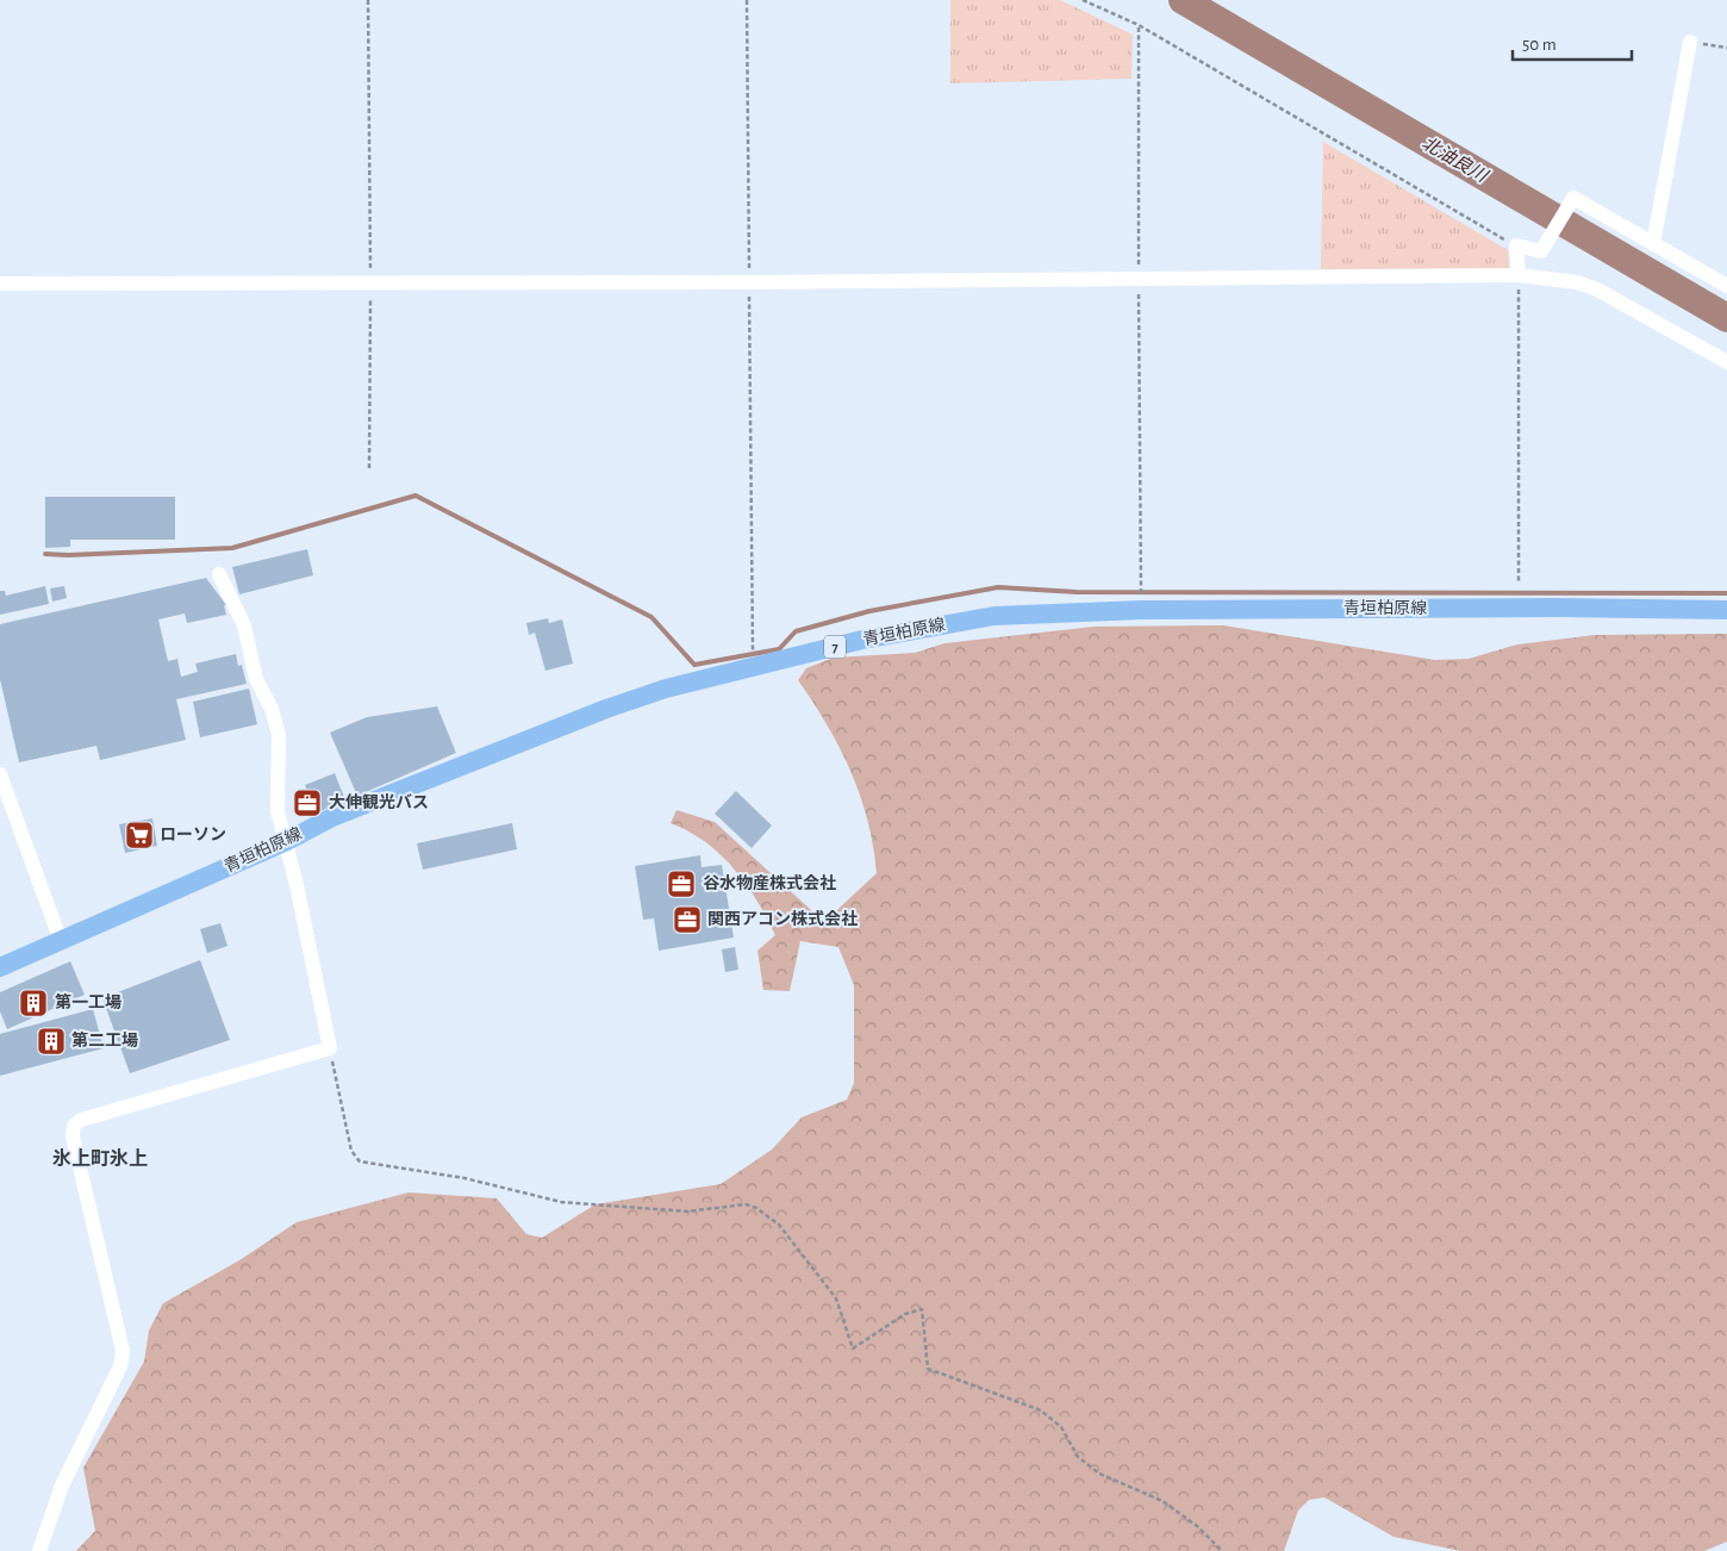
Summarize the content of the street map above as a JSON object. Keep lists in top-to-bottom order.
{
  "streets": {
    "main road": ["青垣柏原線", "7"]
  },
  "districts": ["氷上町氷上"],
  "water": ["北油良川"],
  "places": {
    "office": ["大伸観光バス", "谷水物産株式会社", "関西アコン株式会社"],
    "supermarket": ["ローソン"],
    "building": ["第一工場", "第二工場"]
  },
  "scale_bar": "50 m"
}
